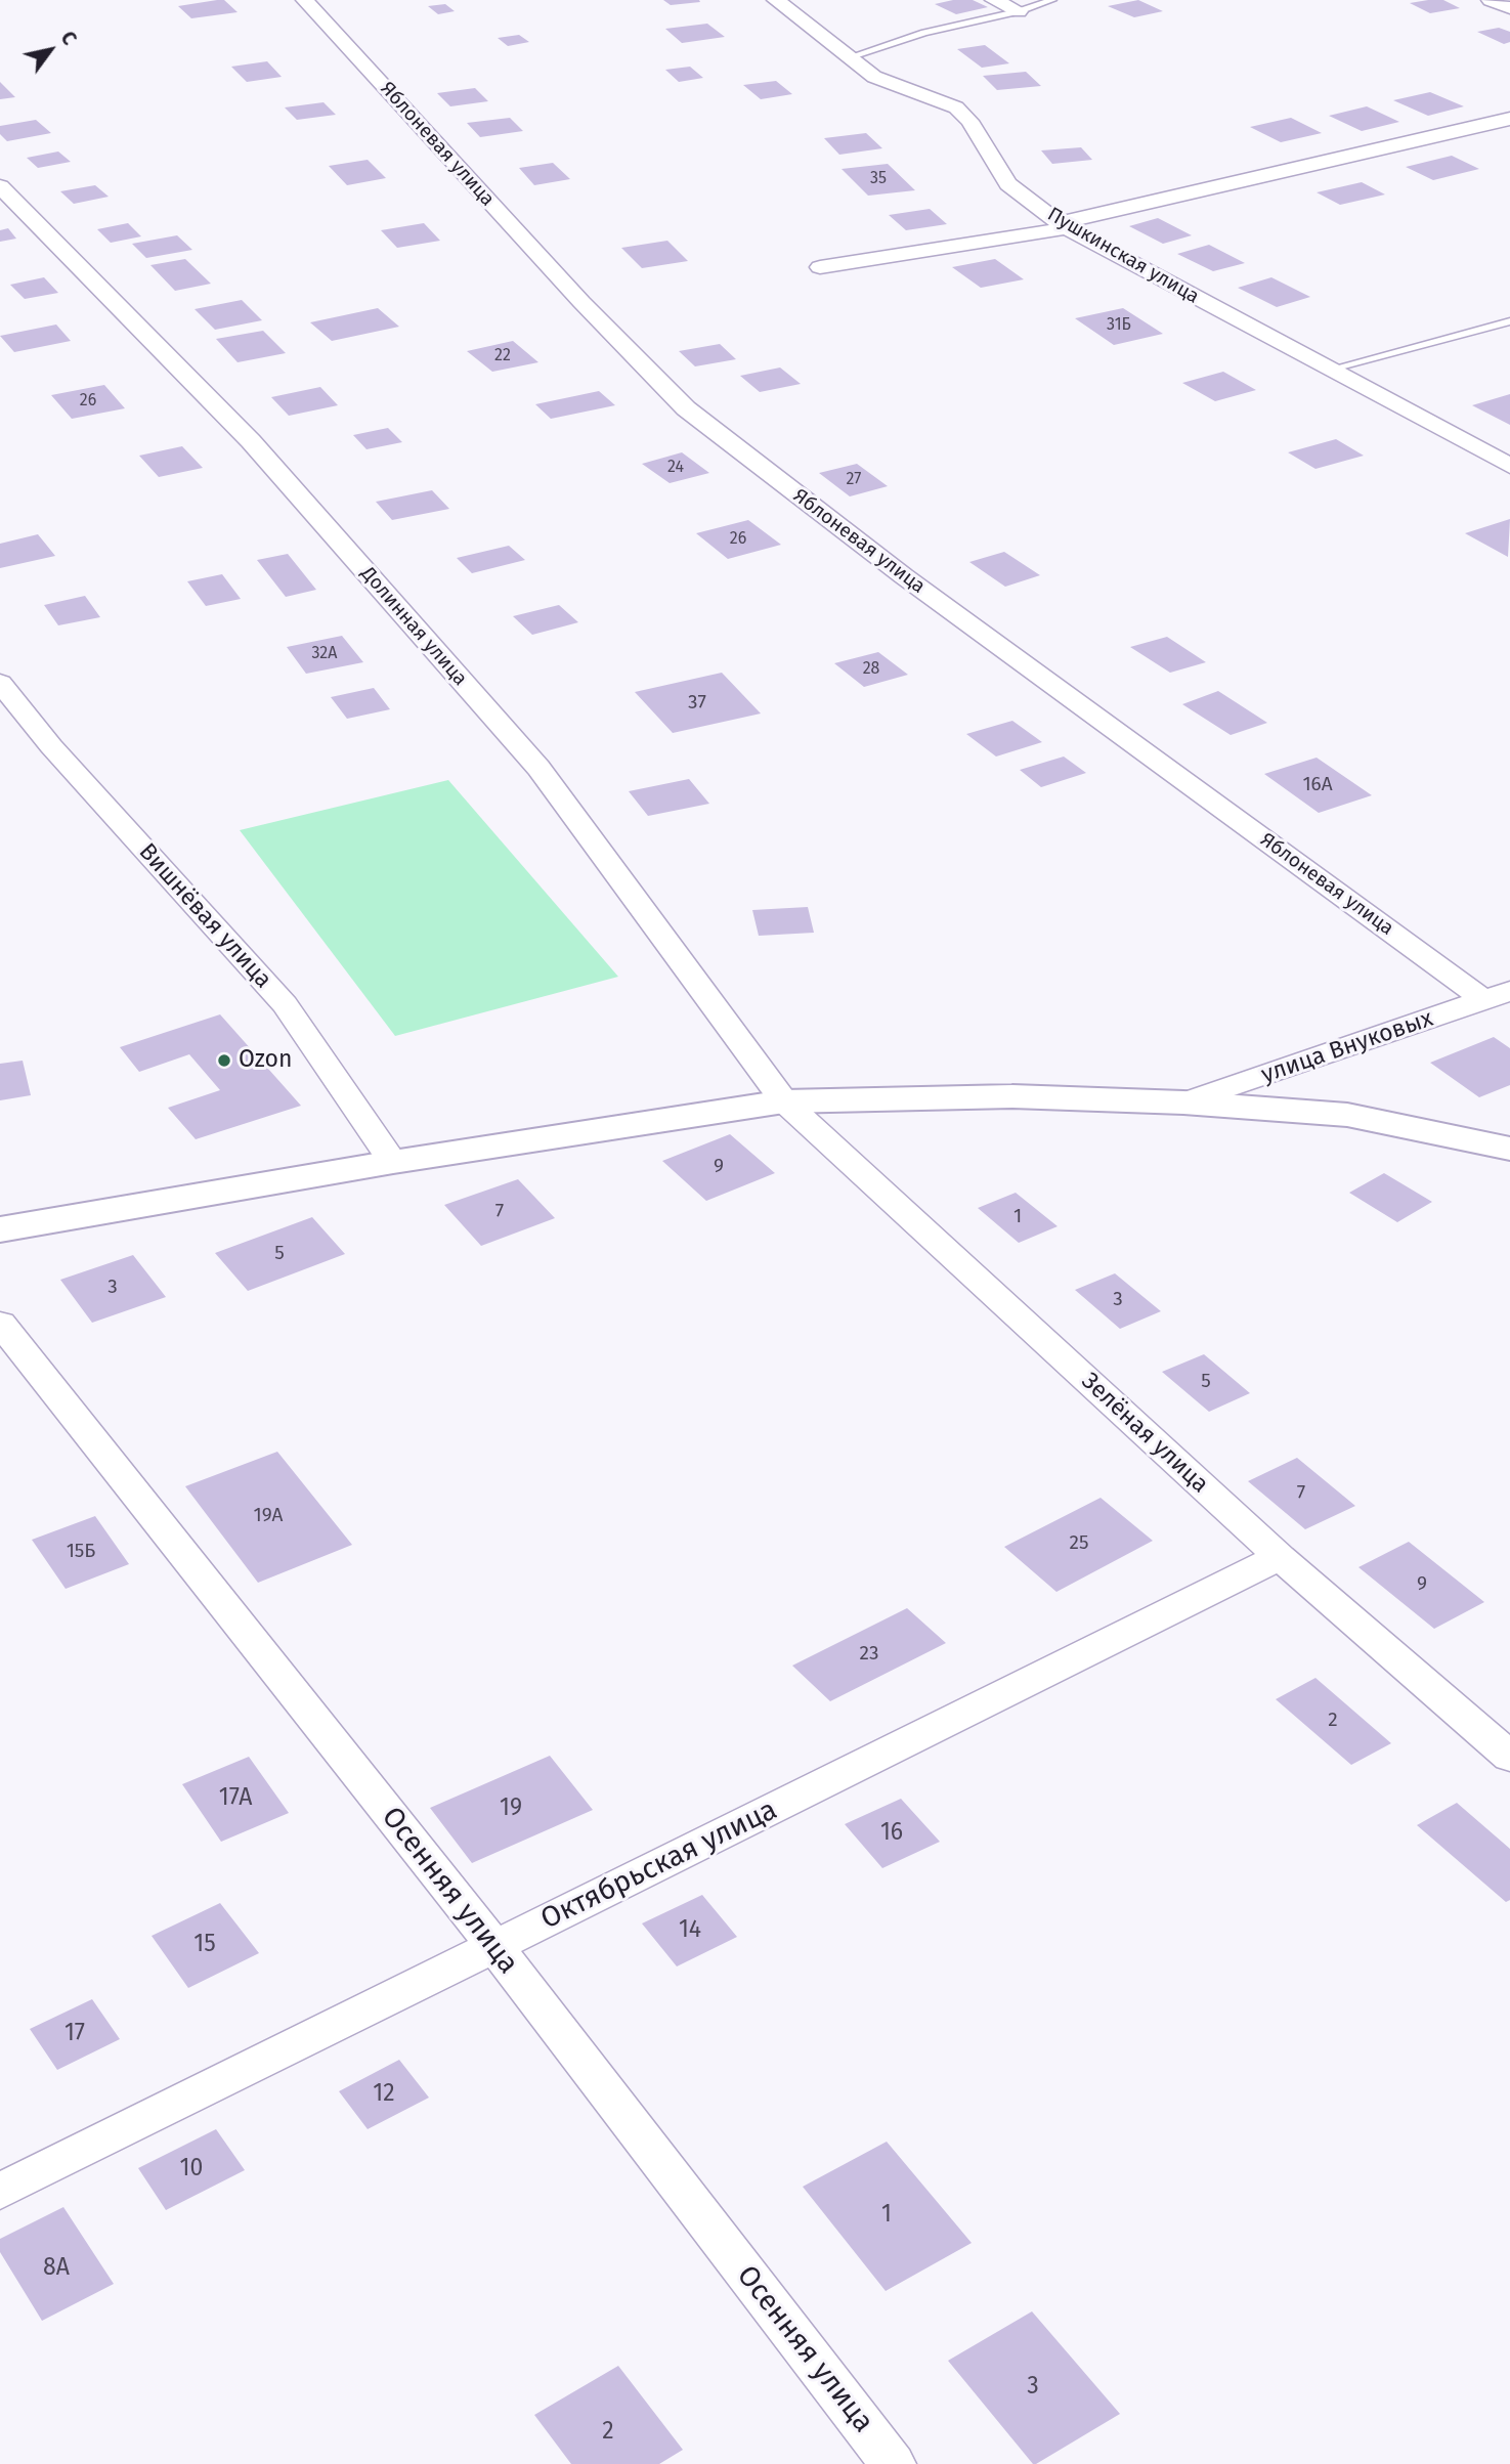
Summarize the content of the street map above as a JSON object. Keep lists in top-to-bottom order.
{
  "streets": {
    "street": [
      "Яблоневая улица",
      "Пушкинская улица",
      "Долинная улица",
      "Вишнёвая улица",
      "улица Внуковых",
      "Зелёная улица",
      "Октябрьская улица",
      "Осенняя улица"
    ]
  },
  "crossings": [
    ["Яблоневая улица", "улица Внуковых"],
    ["Долинная улица", "Зелёная улица"],
    ["Зелёная улица", "Октябрьская улица"],
    ["Октябрьская улица", "Осенняя улица"]
  ],
  "places": ["Ozon"],
  "house_numbers": [
    "35",
    "31Б",
    "22",
    "26",
    "24",
    "27",
    "26",
    "32А",
    "28",
    "37",
    "16А",
    "9",
    "7",
    "1",
    "5",
    "3",
    "3",
    "5",
    "7",
    "19А",
    "25",
    "15Б",
    "9",
    "23",
    "2",
    "17А",
    "19",
    "16",
    "14",
    "15",
    "17",
    "12",
    "10",
    "1",
    "8А",
    "3",
    "2"
  ],
  "north": "top right"
}
